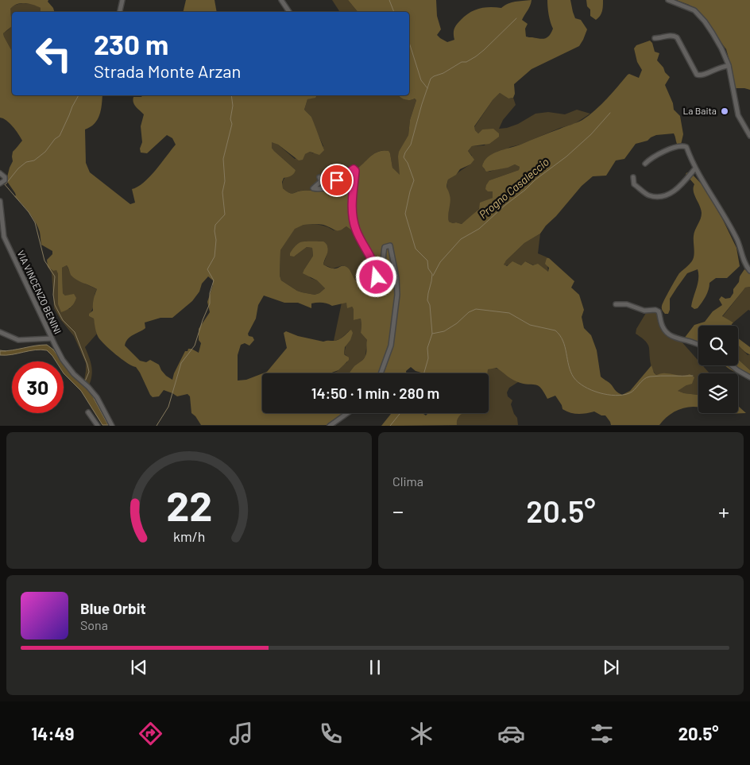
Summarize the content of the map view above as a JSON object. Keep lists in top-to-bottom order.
{
  "streets": {
    "street": ["VIA VINCENZO BENINI"]
  },
  "water": ["Progno Casaleccio"],
  "places": ["La Baita"],
  "page": {
    "turn": ["230 m", "Strada Monte Arzan"],
    "limit": "30",
    "trip": "14:50 · 1 min · 280 m",
    "tile": "Clima",
    "heat": ["−", "20.5°", "+"],
    "song": ["Blue Orbit", "Sona"],
    "tabs": ["14:49", "20.5°"],
    "gauge": ["22", "km/h"]
  }
}
